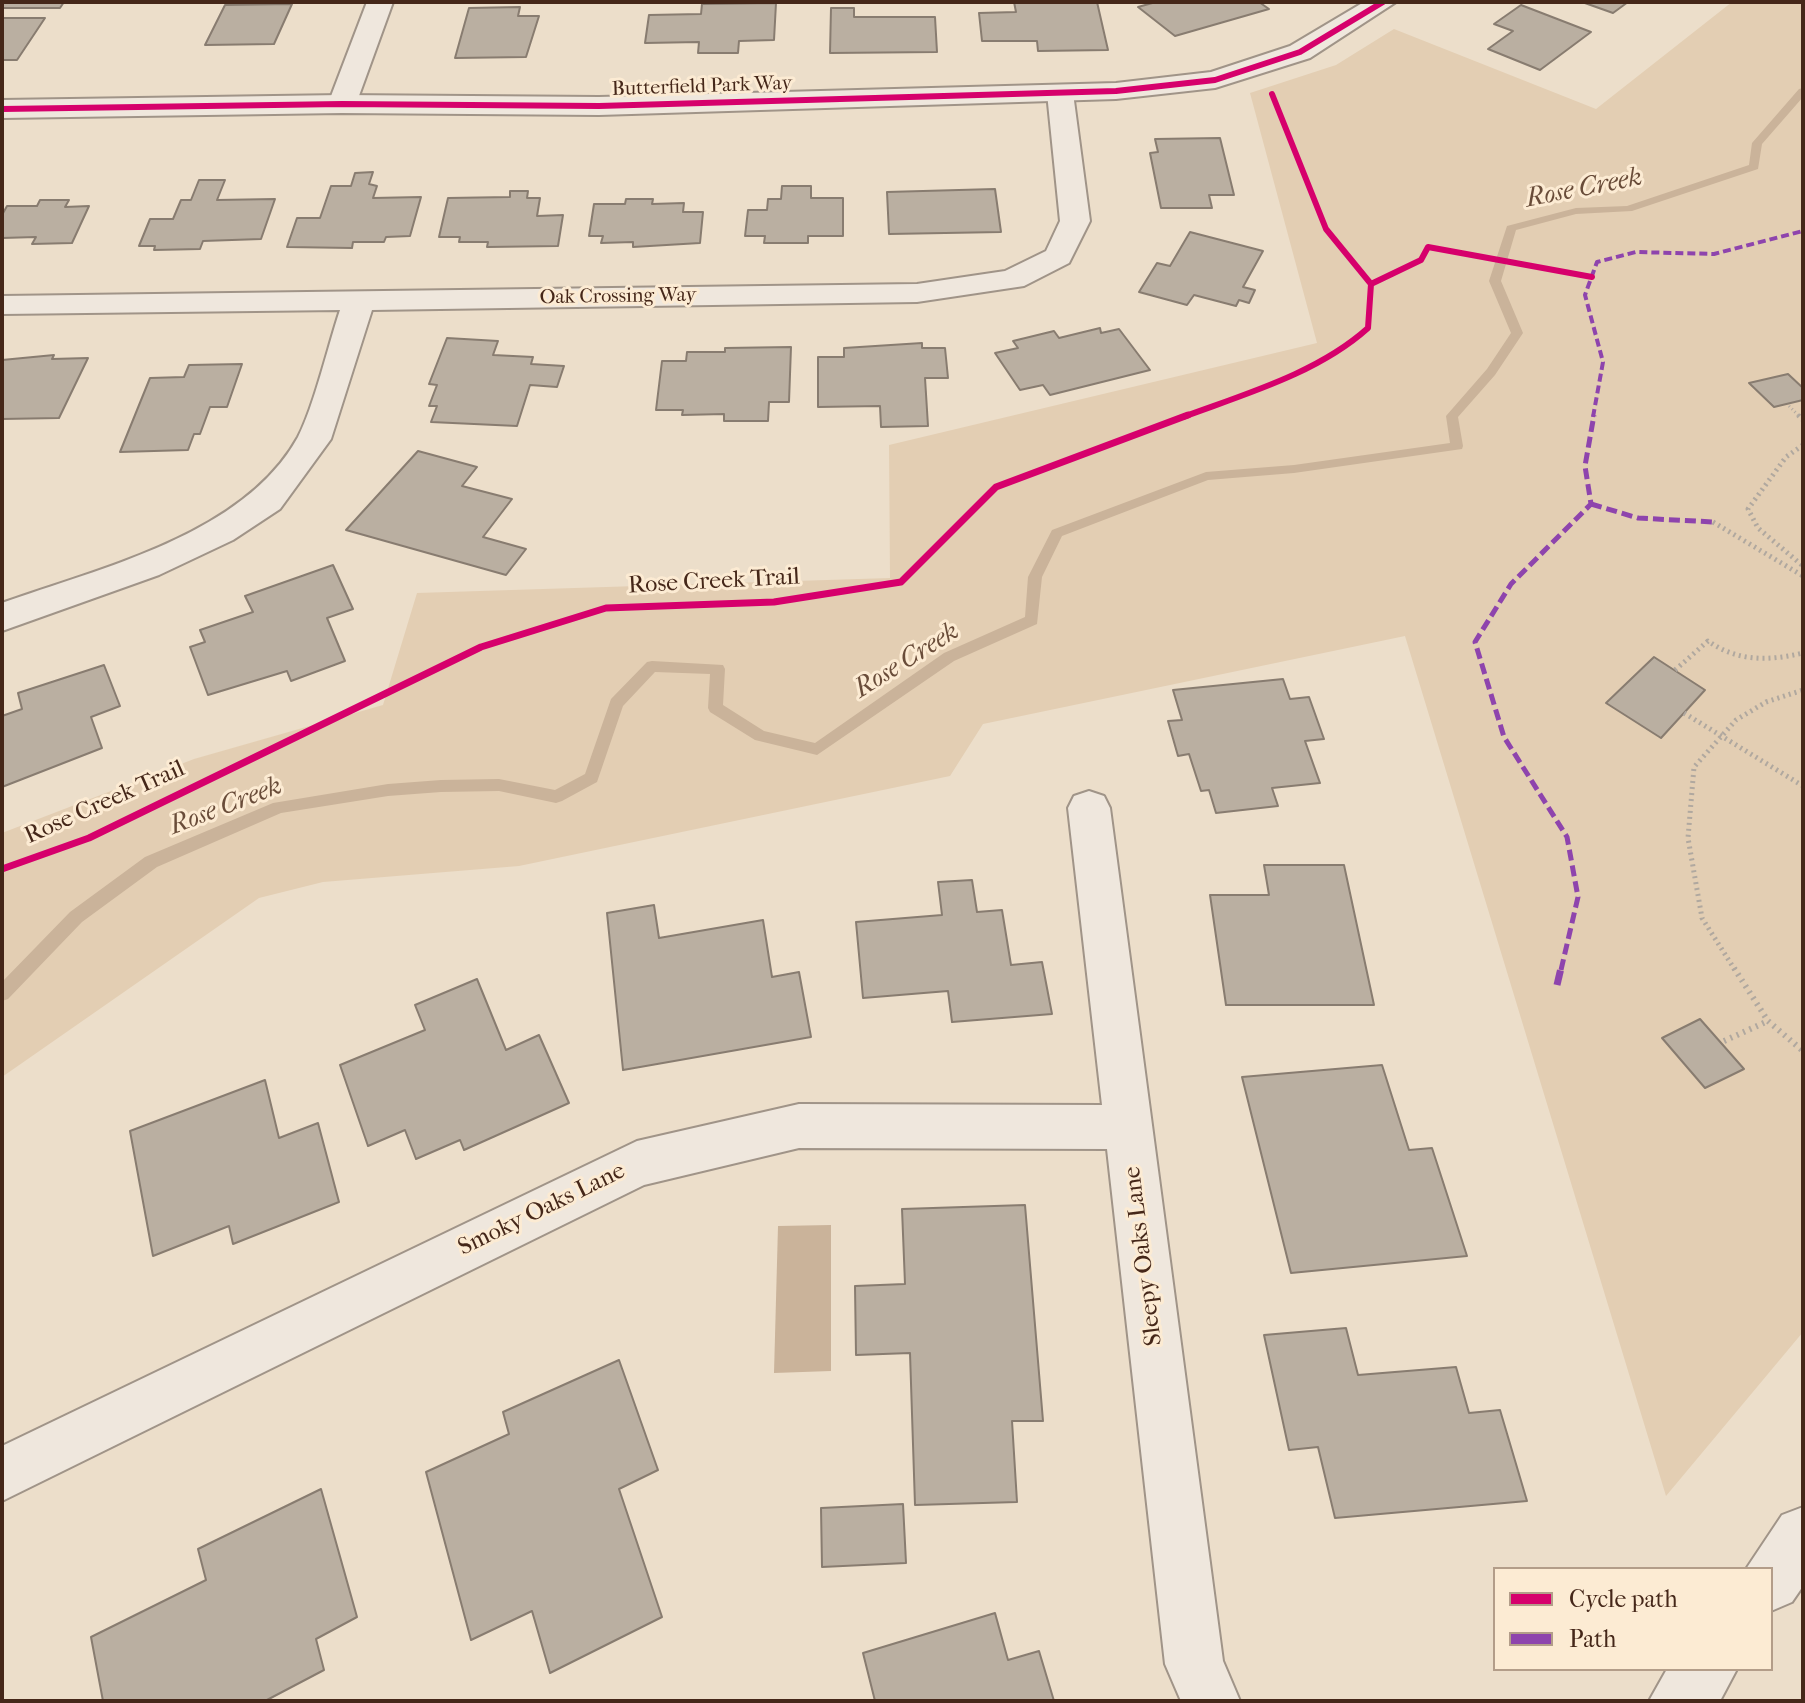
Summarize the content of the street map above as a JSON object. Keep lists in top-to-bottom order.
{
  "streets": {
    "street": [
      "Butterfield Park Way",
      "Oak Crossing Way",
      "Smoky Oaks Lane",
      "Sleepy Oaks Lane"
    ],
    "cycle path": ["Rose Creek Trail"]
  },
  "crossings": [
    ["Butterfield Park Way", "Oak Crossing Way"],
    ["Smoky Oaks Lane", "Sleepy Oaks Lane"]
  ],
  "water": ["Rose Creek"],
  "legend": ["Cycle path", "Path"]
}
